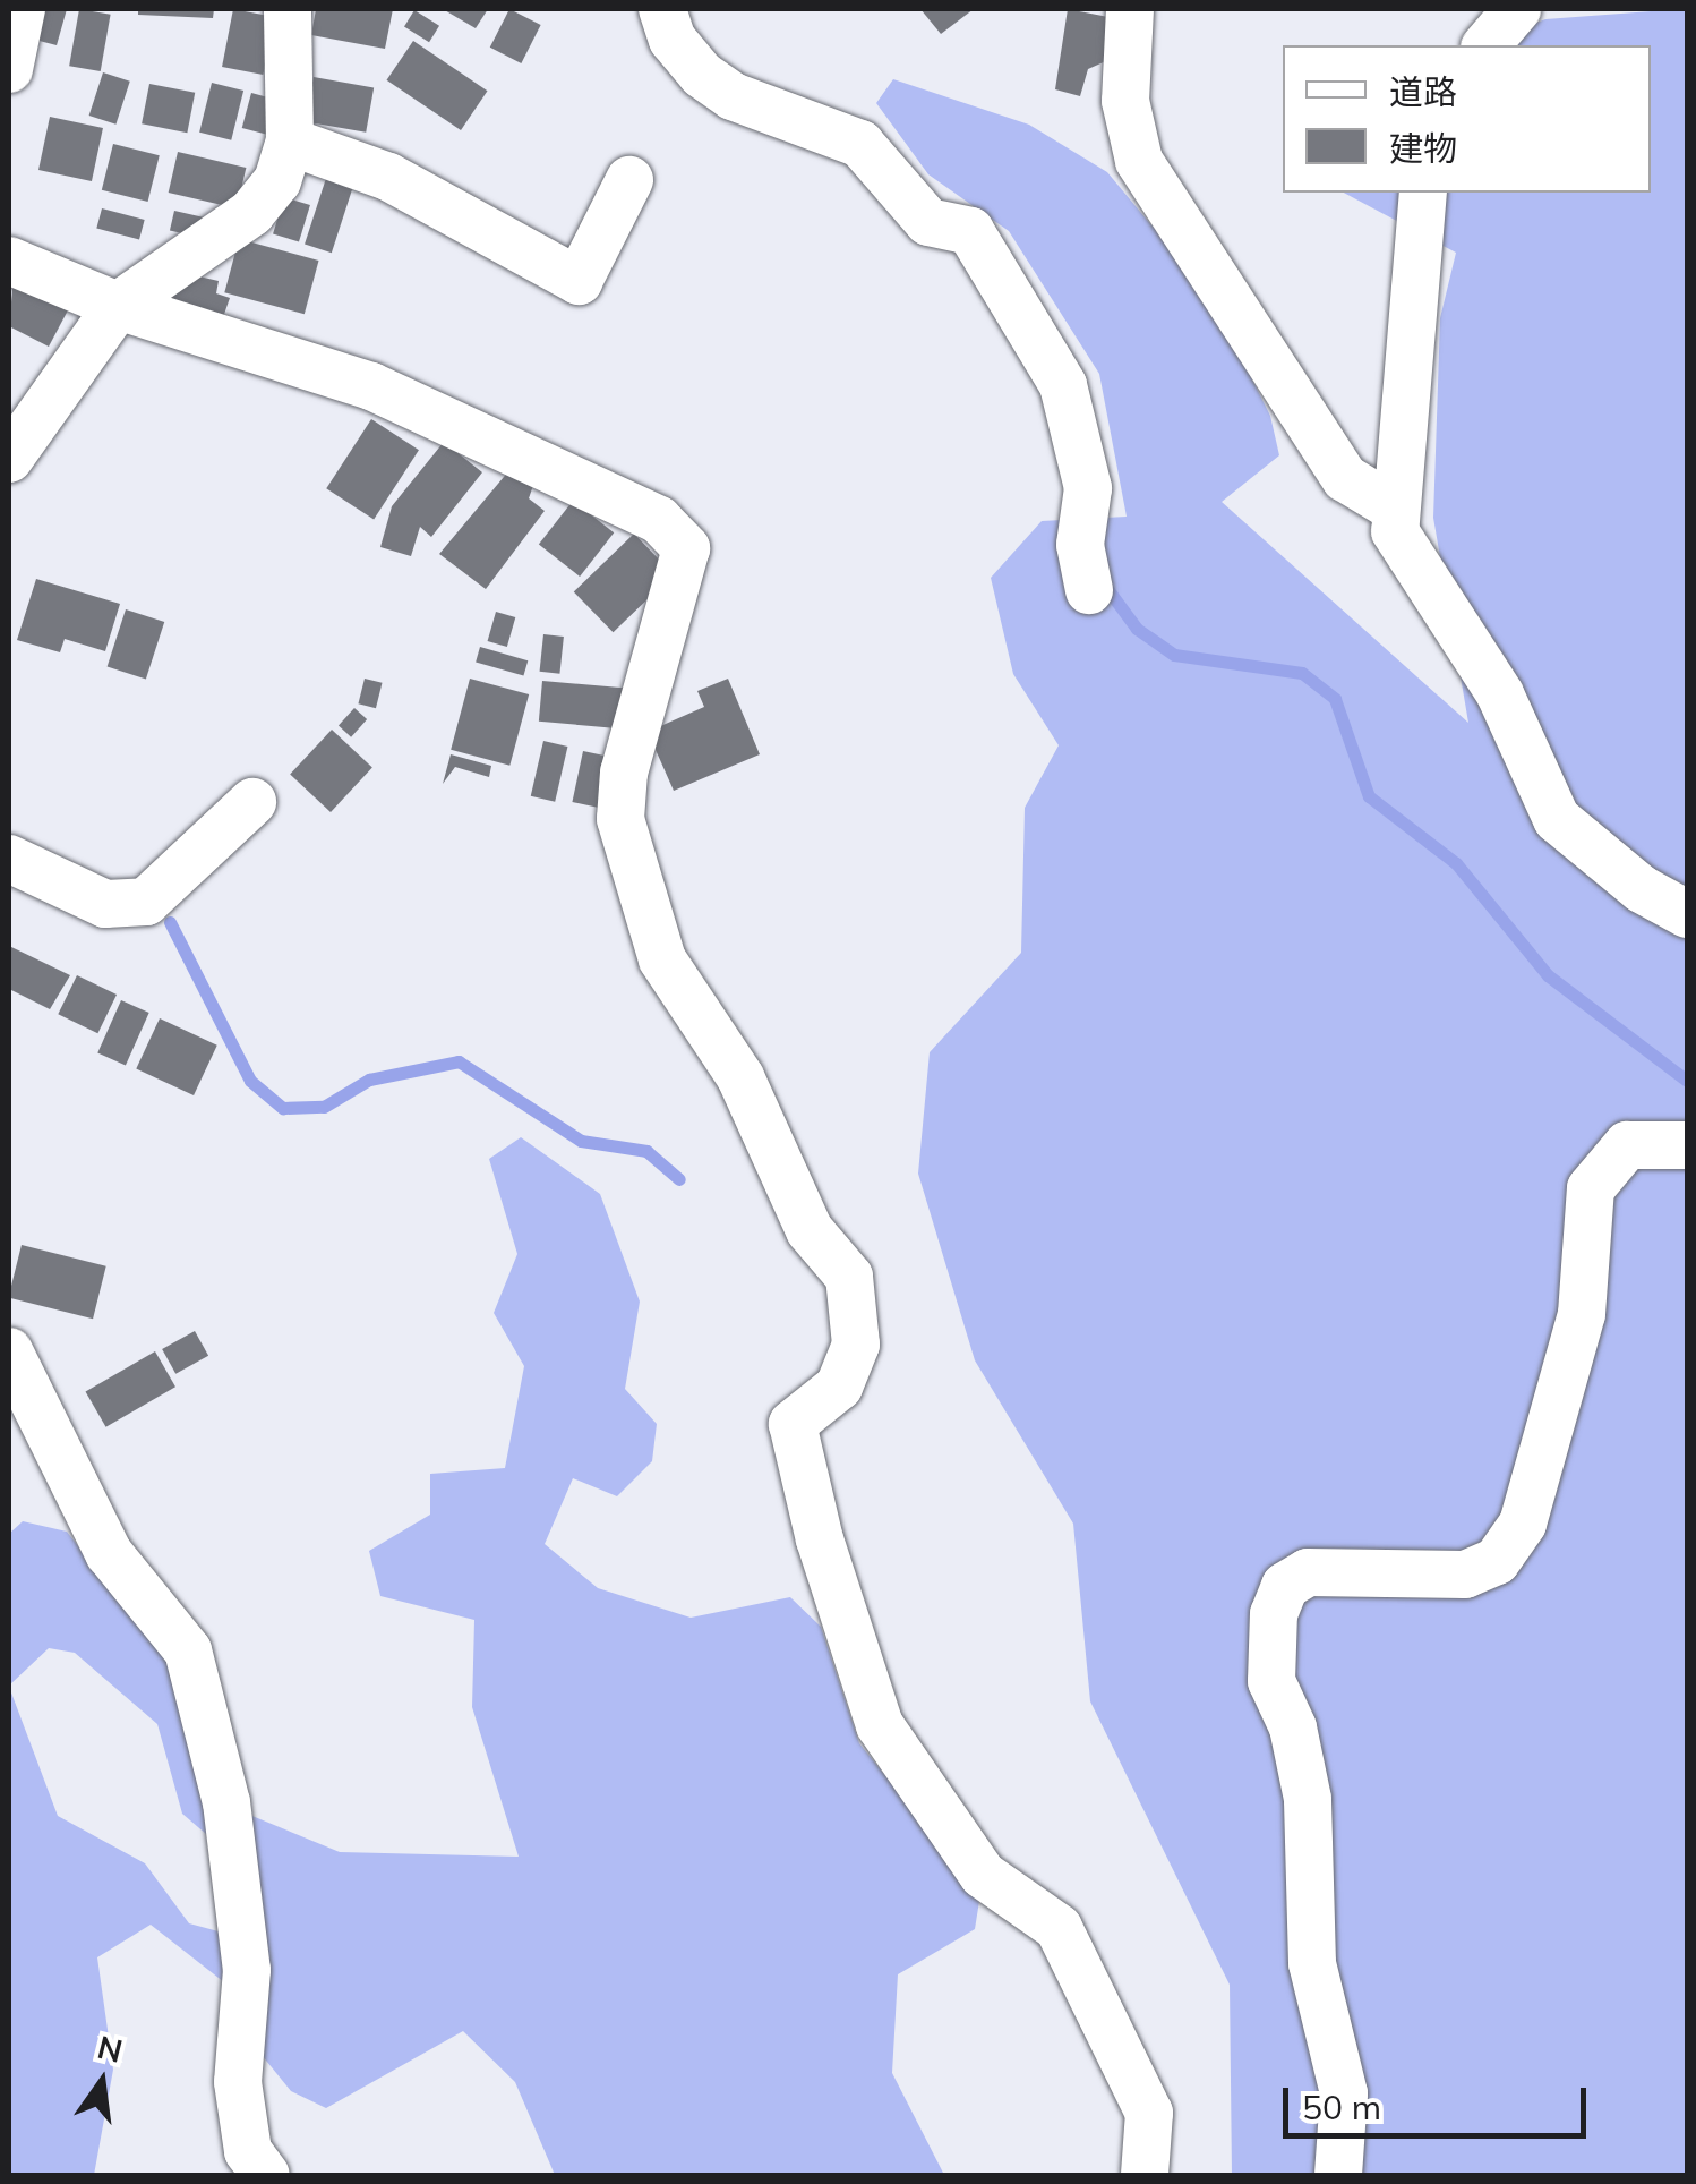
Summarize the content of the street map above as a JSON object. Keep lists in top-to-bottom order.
{
  "legend": ["道路", "建物"],
  "scale_bar": "50 m",
  "north": "top"
}
